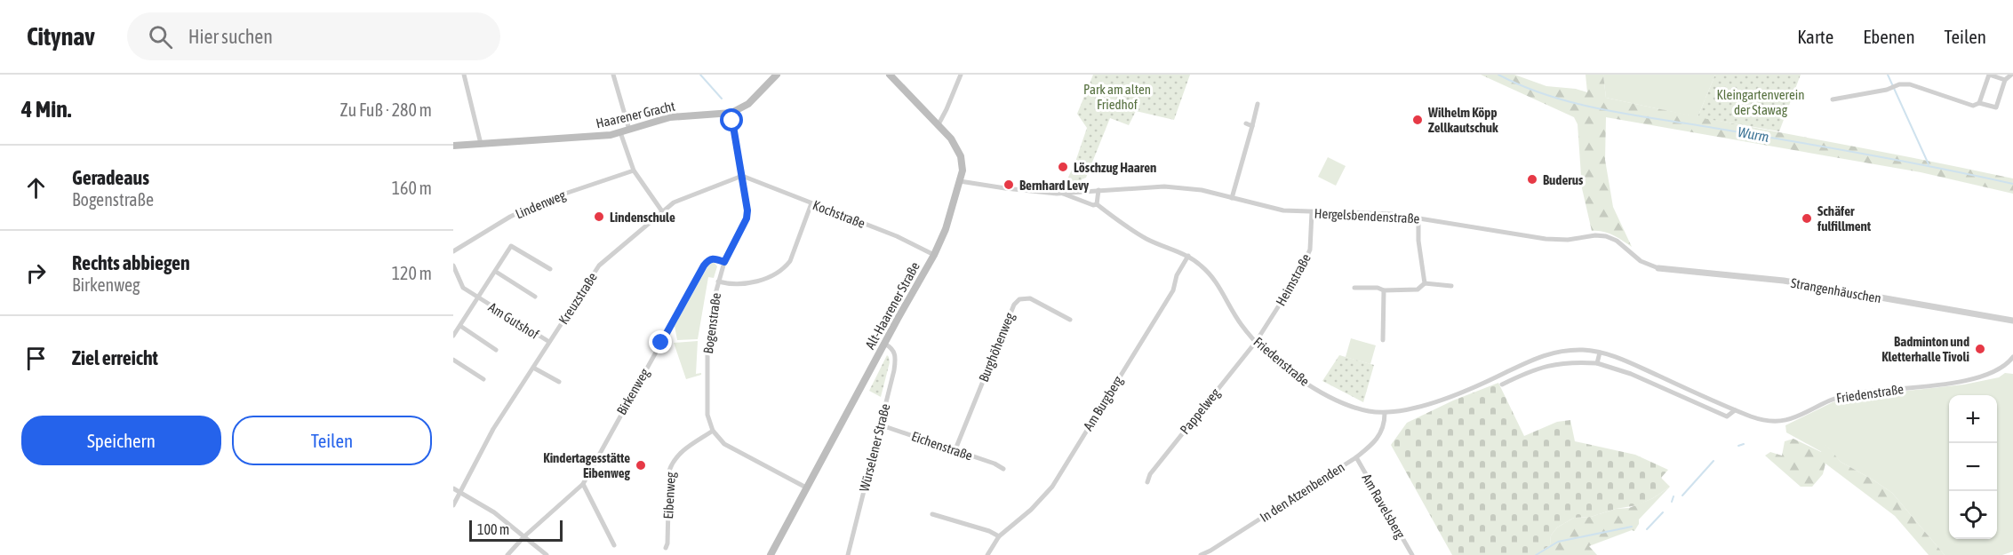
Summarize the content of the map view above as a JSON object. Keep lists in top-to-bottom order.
{
  "streets": {
    "main road": ["Haarener Gracht", "Alt-Haarener Straße"],
    "street": [
      "Lindenweg",
      "Kochstraße",
      "Hergelsbendenstraße",
      "Heimstraße",
      "Strangenhäuschen",
      "Kreuzstraße",
      "Am Gutshof",
      "Bogenstraße",
      "Burghöhenweg",
      "Friedenstraße",
      "Birkenweg",
      "Am Burgberg",
      "Pappelweg",
      "Eichenstraße",
      "Würselener Straße",
      "In den Atzenbenden",
      "Eibenweg",
      "Am Ravelsberg"
    ]
  },
  "crossings": [
    ["Haarener Gracht", "Bogenstraße"],
    ["Kochstraße", "Kreuzstraße"],
    ["Kochstraße", "Alt-Haarener Straße"],
    ["Kochstraße", "Bogenstraße"],
    ["Hergelsbendenstraße", "Heimstraße"],
    ["Hergelsbendenstraße", "Strangenhäuschen"],
    ["Hergelsbendenstraße", "Friedenstraße"],
    ["Heimstraße", "Friedenstraße"],
    ["Heimstraße", "Pappelweg"],
    ["Kreuzstraße", "Am Gutshof"],
    ["Kreuzstraße", "Bogenstraße"],
    ["Alt-Haarener Straße", "Friedenstraße"],
    ["Alt-Haarener Straße", "Würselener Straße"],
    ["Bogenstraße", "Birkenweg"],
    ["Bogenstraße", "Eibenweg"],
    ["Burghöhenweg", "Eichenstraße"],
    ["Friedenstraße", "Am Burgberg"],
    ["Friedenstraße", "Pappelweg"],
    ["Friedenstraße", "In den Atzenbenden"],
    ["Eichenstraße", "Würselener Straße"],
    ["In den Atzenbenden", "Am Ravelsberg"]
  ],
  "water": ["Wurm"],
  "parks": ["Park am alten Friedhof", "Kleingartenverein der Stawag"],
  "places": [
    "Wilhelm Köpp Zellkautschuk",
    "Löschzug Haaren",
    "Buderus",
    "Bernhard Levy",
    "Lindenschule",
    "Schäfer fulfillment",
    "Badminton und Kletterhalle Tivoli",
    "Kindertagesstätte Eibenweg"
  ],
  "scale_bar": "100 m",
  "page": {
    "header": "Citynav",
    "search": "Hier suchen",
    "nav": ["Karte", "Ebenen", "Teilen"],
    "heading": ["4 Min.", "Zu Fuß · 280 m"],
    "list": [
      ["Geradeaus", "Bogenstraße", "160 m"],
      ["Rechts abbiegen", "Birkenweg", "120 m"],
      "Ziel erreicht"
    ],
    "map_buttons": ["+", "−"],
    "buttons": ["Speichern", "Teilen"],
    "scale": "100 m"
  }
}
